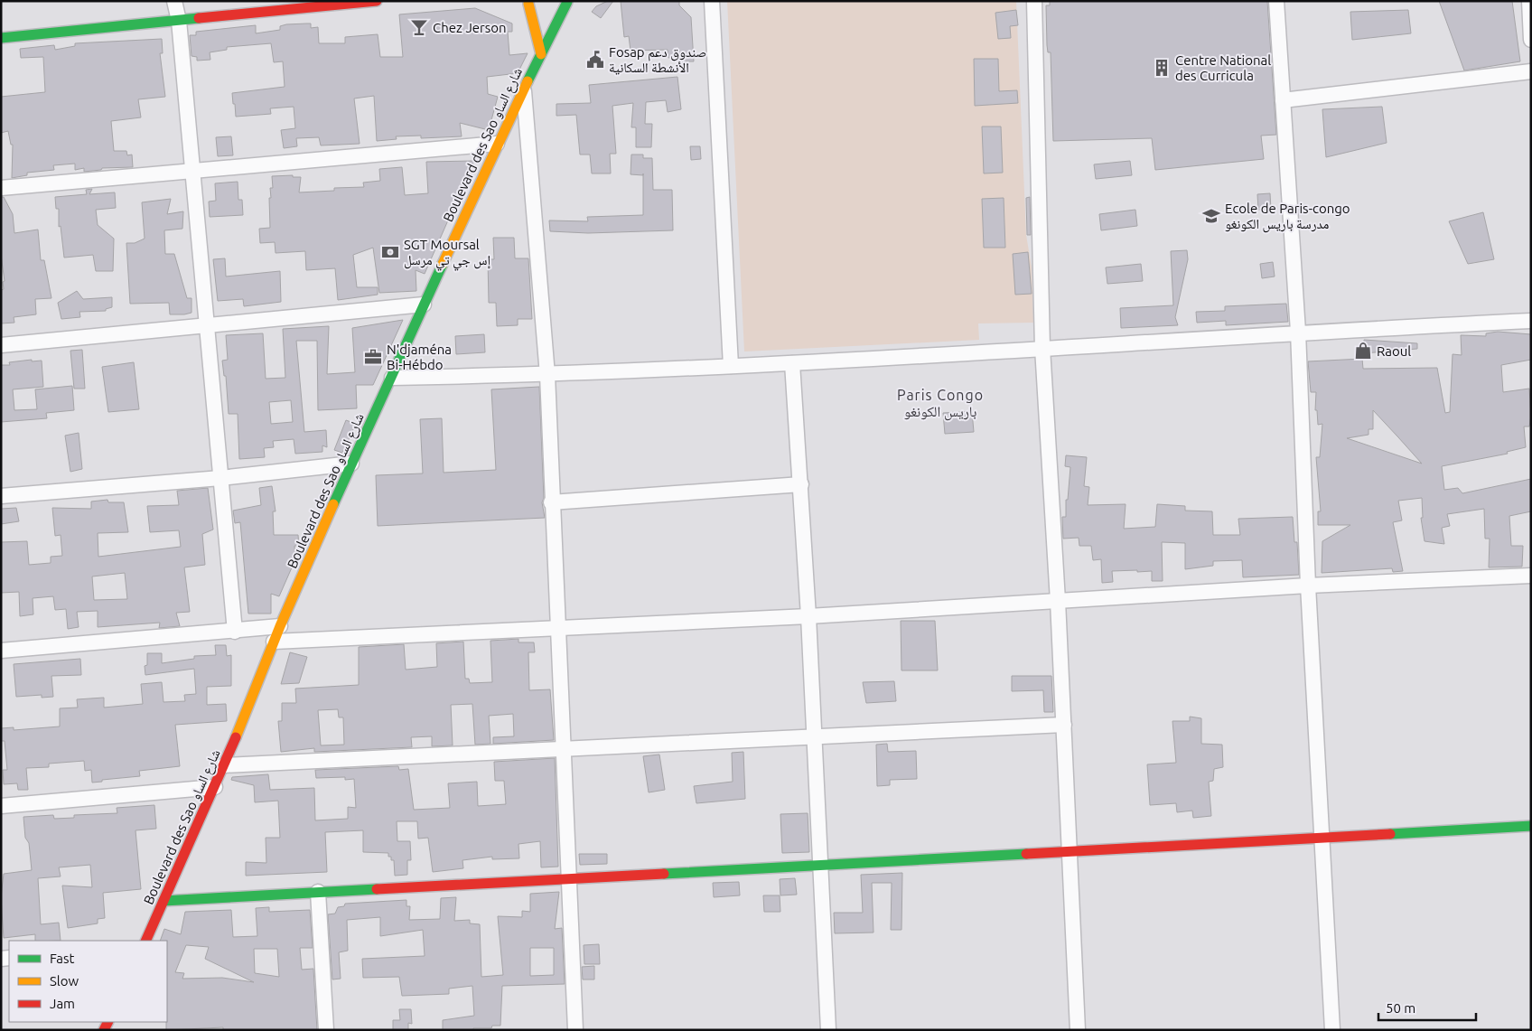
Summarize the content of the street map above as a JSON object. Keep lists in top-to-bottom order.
{
  "streets": {
    "street": ["Boulevard des Sao شارع الساو"]
  },
  "districts": ["Paris Congo باريس الكونغو"],
  "places": {
    "bar": ["Chez Jerson"],
    "public building": ["Fosap صندوق دعم الأنشطة السكانية"],
    "building": ["Centre National des Curricula"],
    "school or university": ["Ecole de Paris-congo مدرسة باريس الكونغو"],
    "bank": ["SGT Moursal إس جي تي مرسل"],
    "shop": ["Raoul"],
    "office": ["N'djaména Bi-Hébdo"]
  },
  "legend": ["Fast", "Slow", "Jam"],
  "scale_bar": "50 m"
}
